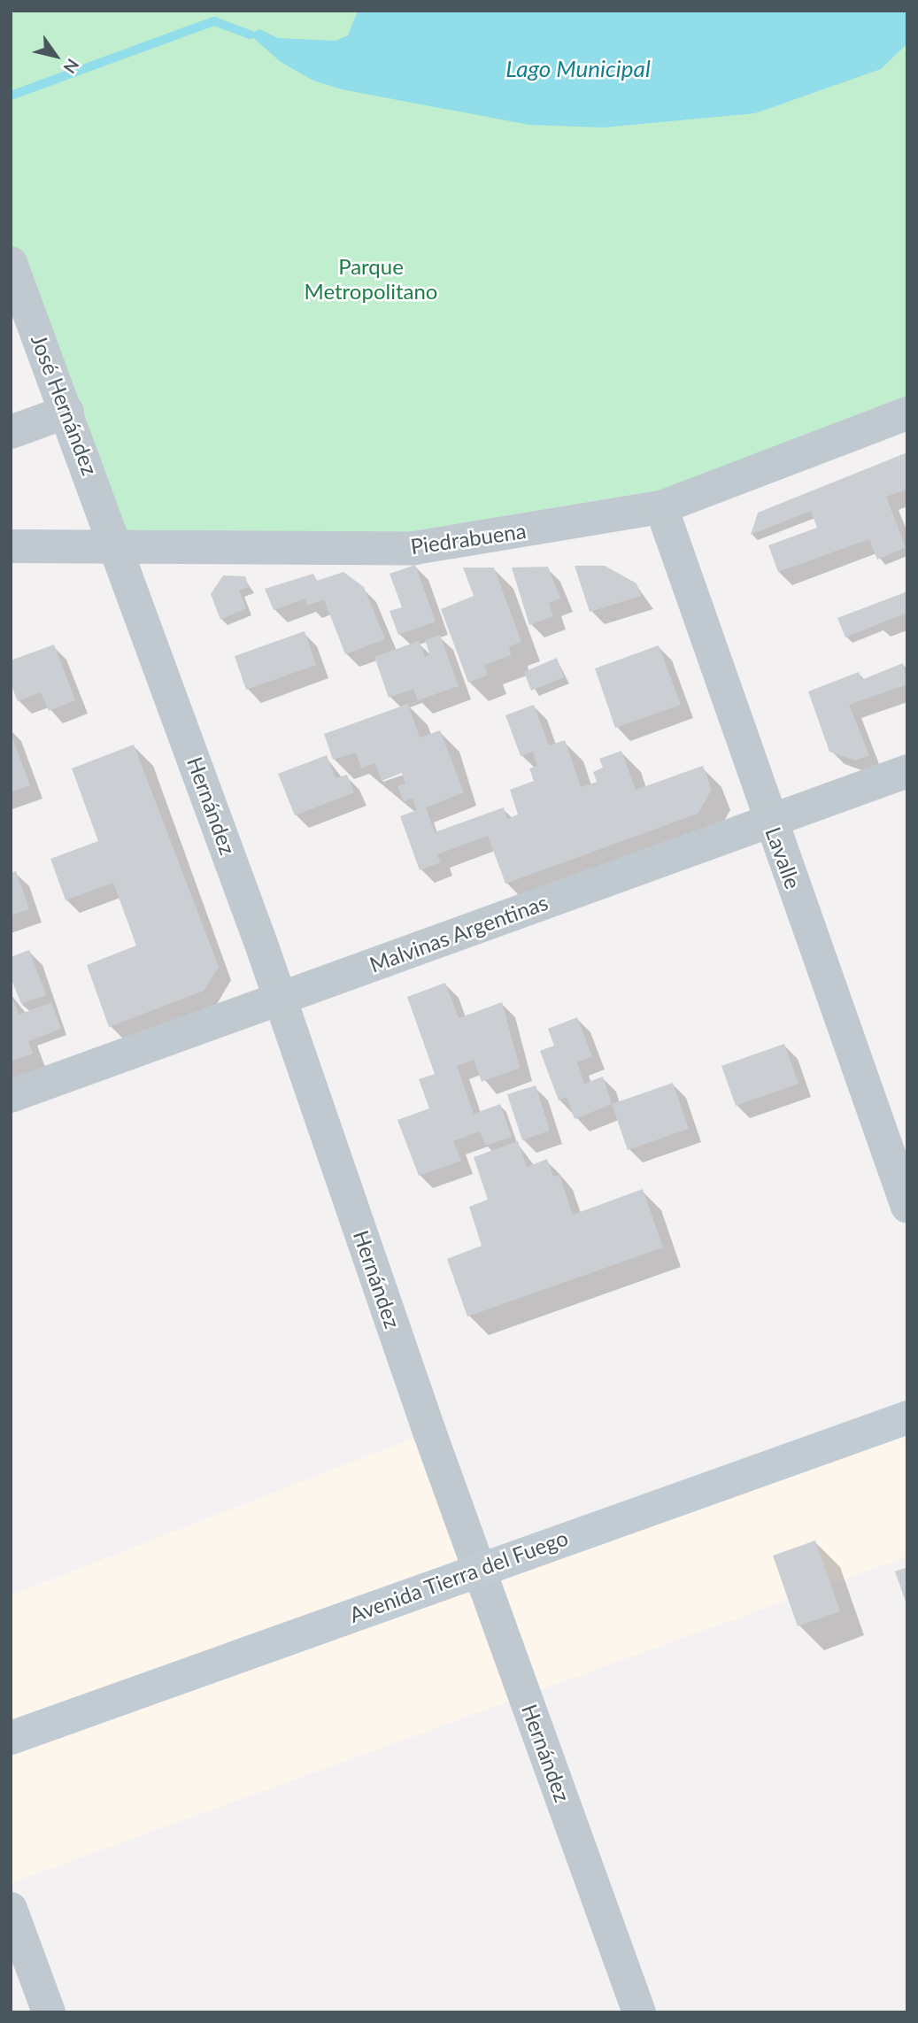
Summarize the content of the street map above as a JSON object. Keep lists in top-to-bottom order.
{
  "streets": {
    "street": [
      "José Hernández",
      "Piedrabuena",
      "Hernández",
      "Lavalle",
      "Malvinas Argentinas",
      "Avenida Tierra del Fuego"
    ]
  },
  "crossings": [
    ["José Hernández", "Piedrabuena"],
    ["José Hernández", "Hernández"],
    ["Piedrabuena", "Hernández"],
    ["Piedrabuena", "Lavalle"],
    ["Hernández", "Malvinas Argentinas"],
    ["Hernández", "Avenida Tierra del Fuego"],
    ["Lavalle", "Malvinas Argentinas"]
  ],
  "water": ["Lago Municipal"],
  "parks": ["Parque Metropolitano"],
  "north": "bottom right"
}
